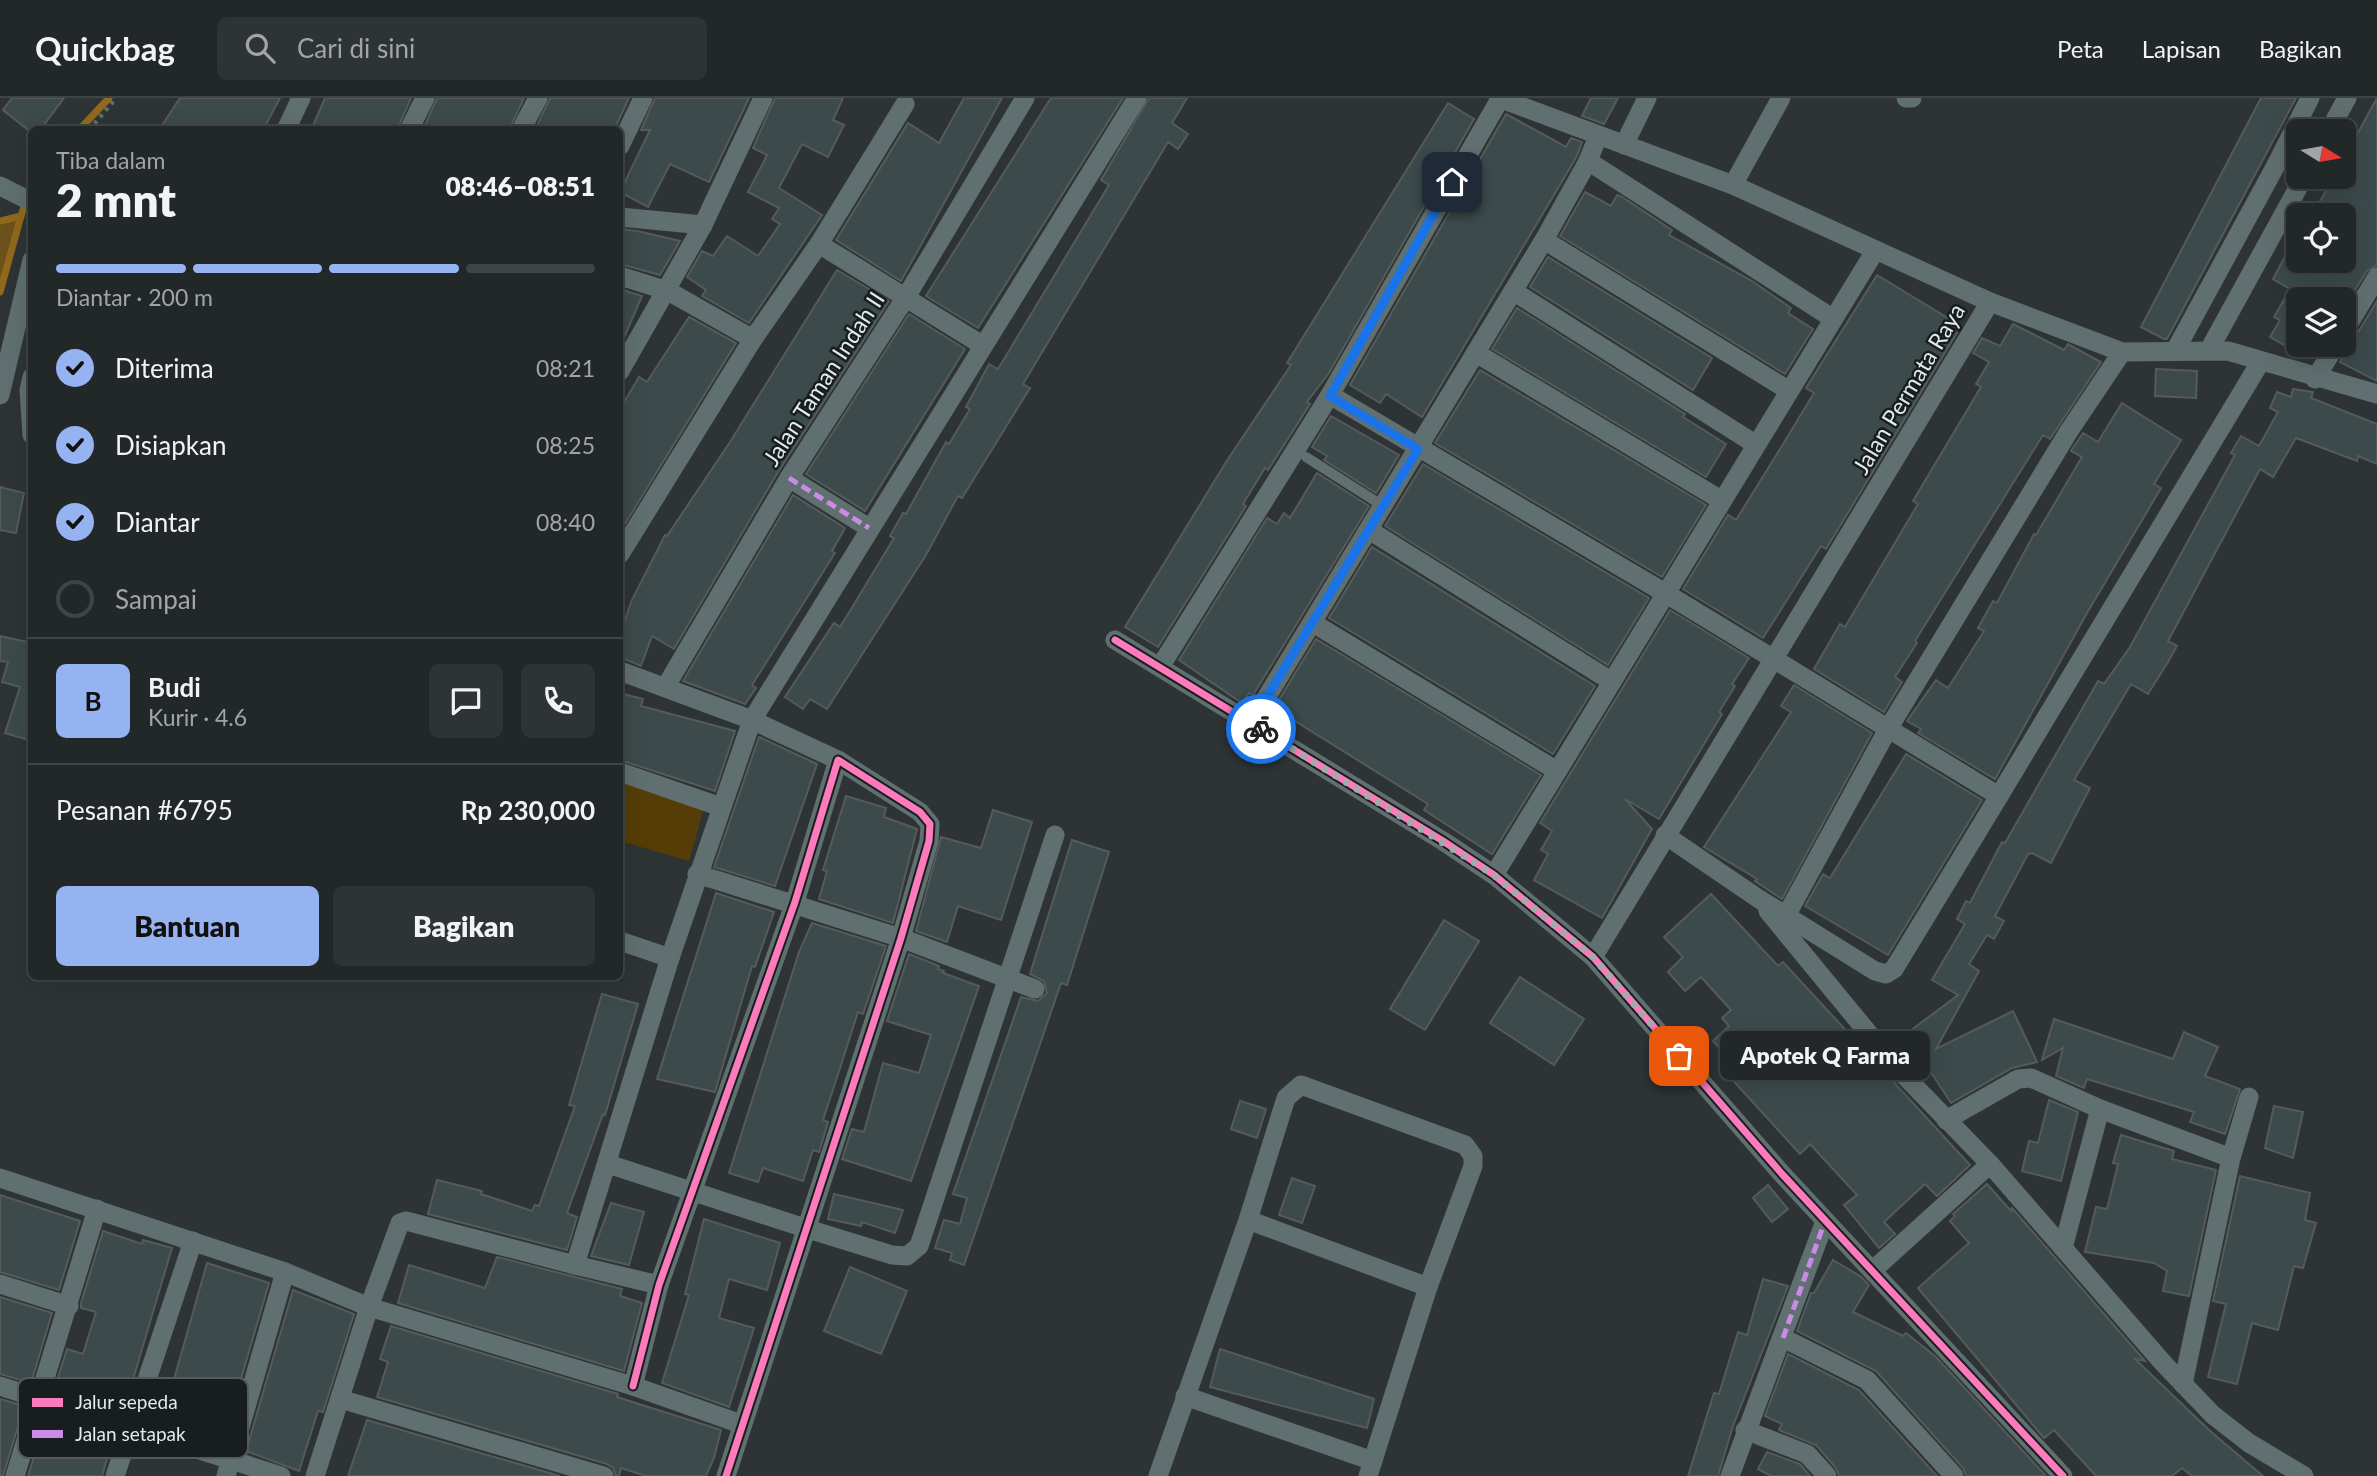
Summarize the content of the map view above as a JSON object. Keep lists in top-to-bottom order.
{
  "streets": {
    "street": ["Jalan Taman Indah II", "Jalan Permata Raya"]
  },
  "places": ["Apotek Q Farma"],
  "legend": ["Jalur sepeda", "Jalan setapak"],
  "north": "right",
  "page": {
    "header": "Quickbag",
    "search": "Cari di sini",
    "nav": ["Peta", "Lapisan", "Bagikan"],
    "heading": ["2 mnt", "Tiba dalam", "08:46–08:51"],
    "panel": [
      "Budi",
      "Kurir · 4.6",
      "Pesanan #6795",
      "Rp 230,000"
    ],
    "bar": "Diantar · 200 m",
    "list": [
      ["Diterima", "08:21"],
      ["Disiapkan", "08:25"],
      ["Diantar", "08:40"],
      "Sampai"
    ],
    "round": "B",
    "buttons": ["Bantuan", "Bagikan"],
    "bubble": "Apotek Q Farma"
  }
}
